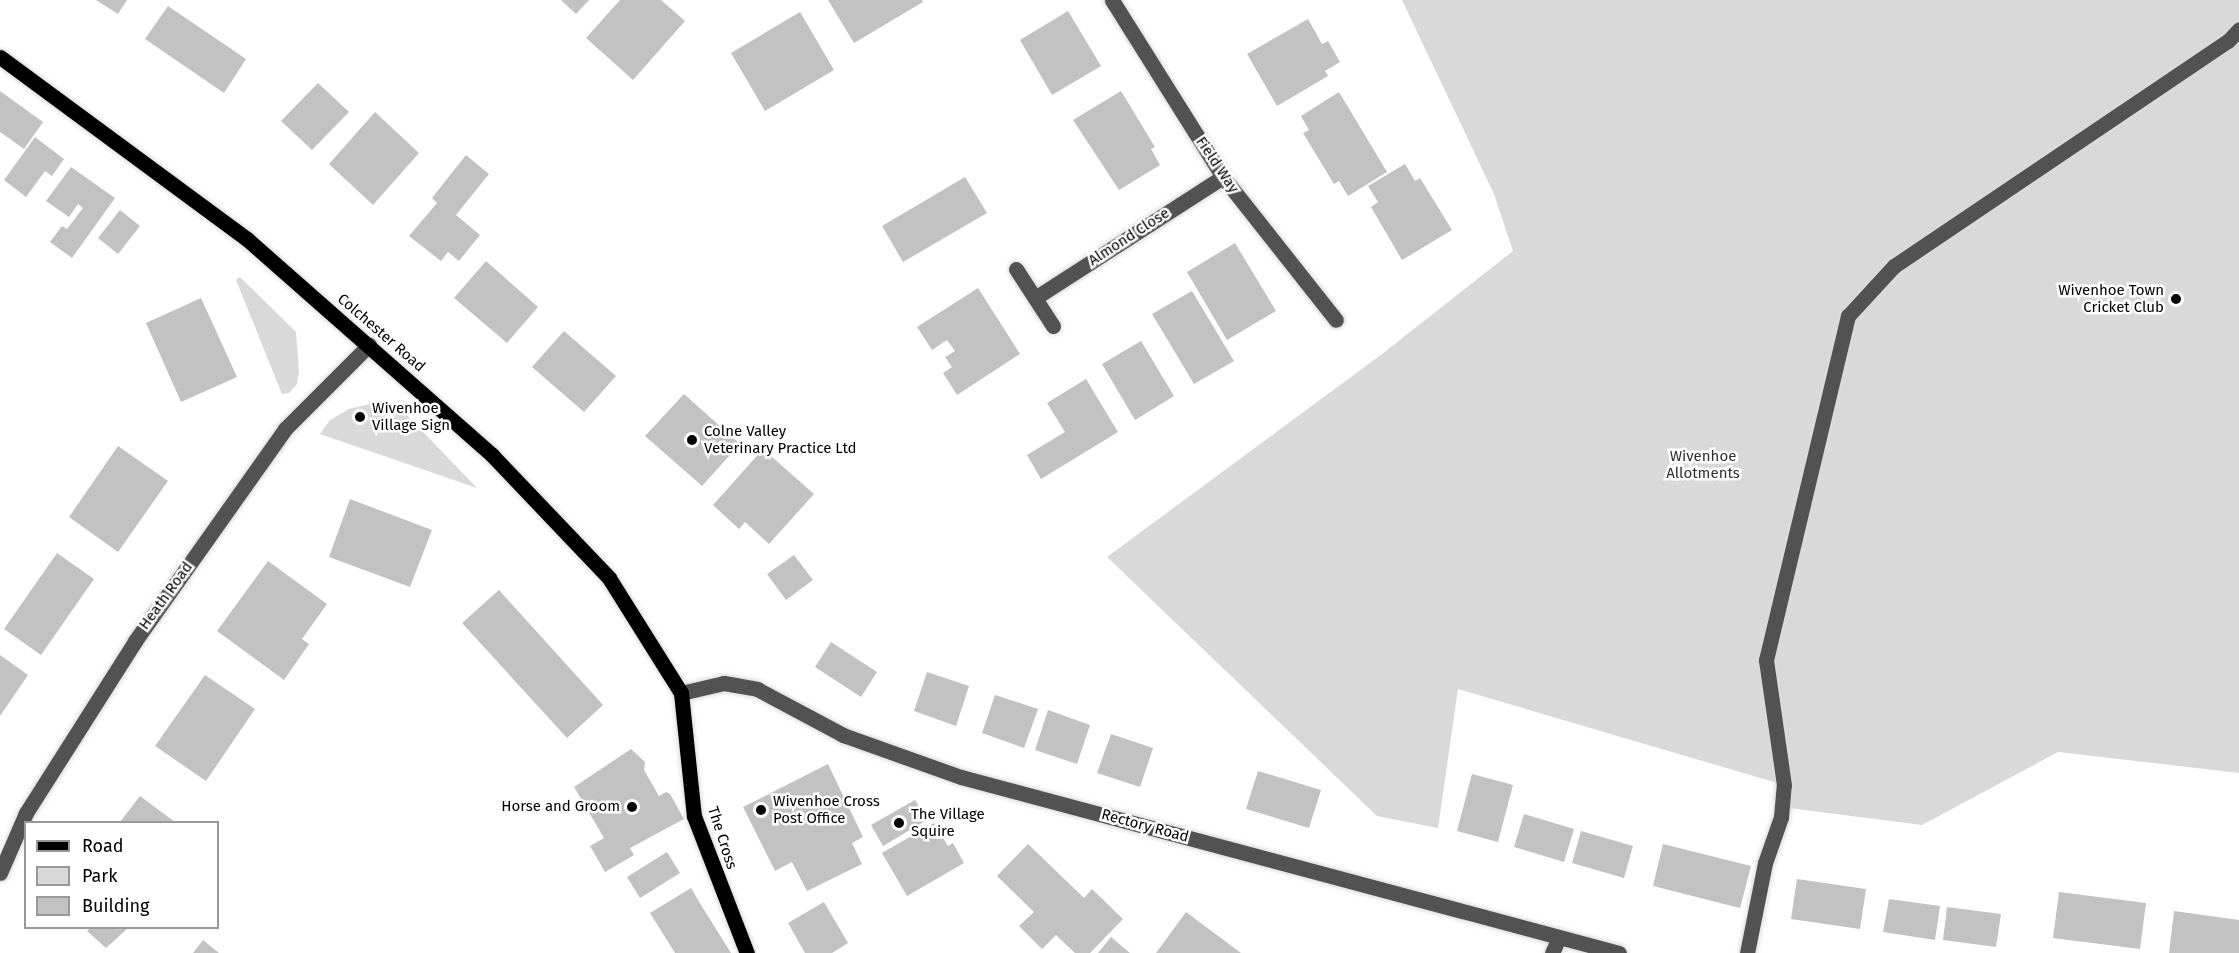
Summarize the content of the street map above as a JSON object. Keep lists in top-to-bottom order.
{
  "streets": {
    "main road": ["Colchester Road", "The Cross"],
    "street": [
      "Field Way",
      "Almond Close",
      "Heath Road",
      "Rectory Road"
    ]
  },
  "crossings": [
    ["Field Way", "Almond Close"],
    ["Colchester Road", "Heath Road"],
    ["Colchester Road", "Rectory Road"],
    ["Colchester Road", "The Cross"],
    ["Rectory Road", "The Cross"]
  ],
  "parks": ["Wivenhoe Allotments"],
  "places": [
    "Wivenhoe Town Cricket Club",
    "Wivenhoe Village Sign",
    "Colne Valley Veterinary Practice Ltd",
    "Horse and Groom",
    "Wivenhoe Cross Post Office",
    "The Village Squire"
  ],
  "legend": ["Road", "Park", "Building"]
}
